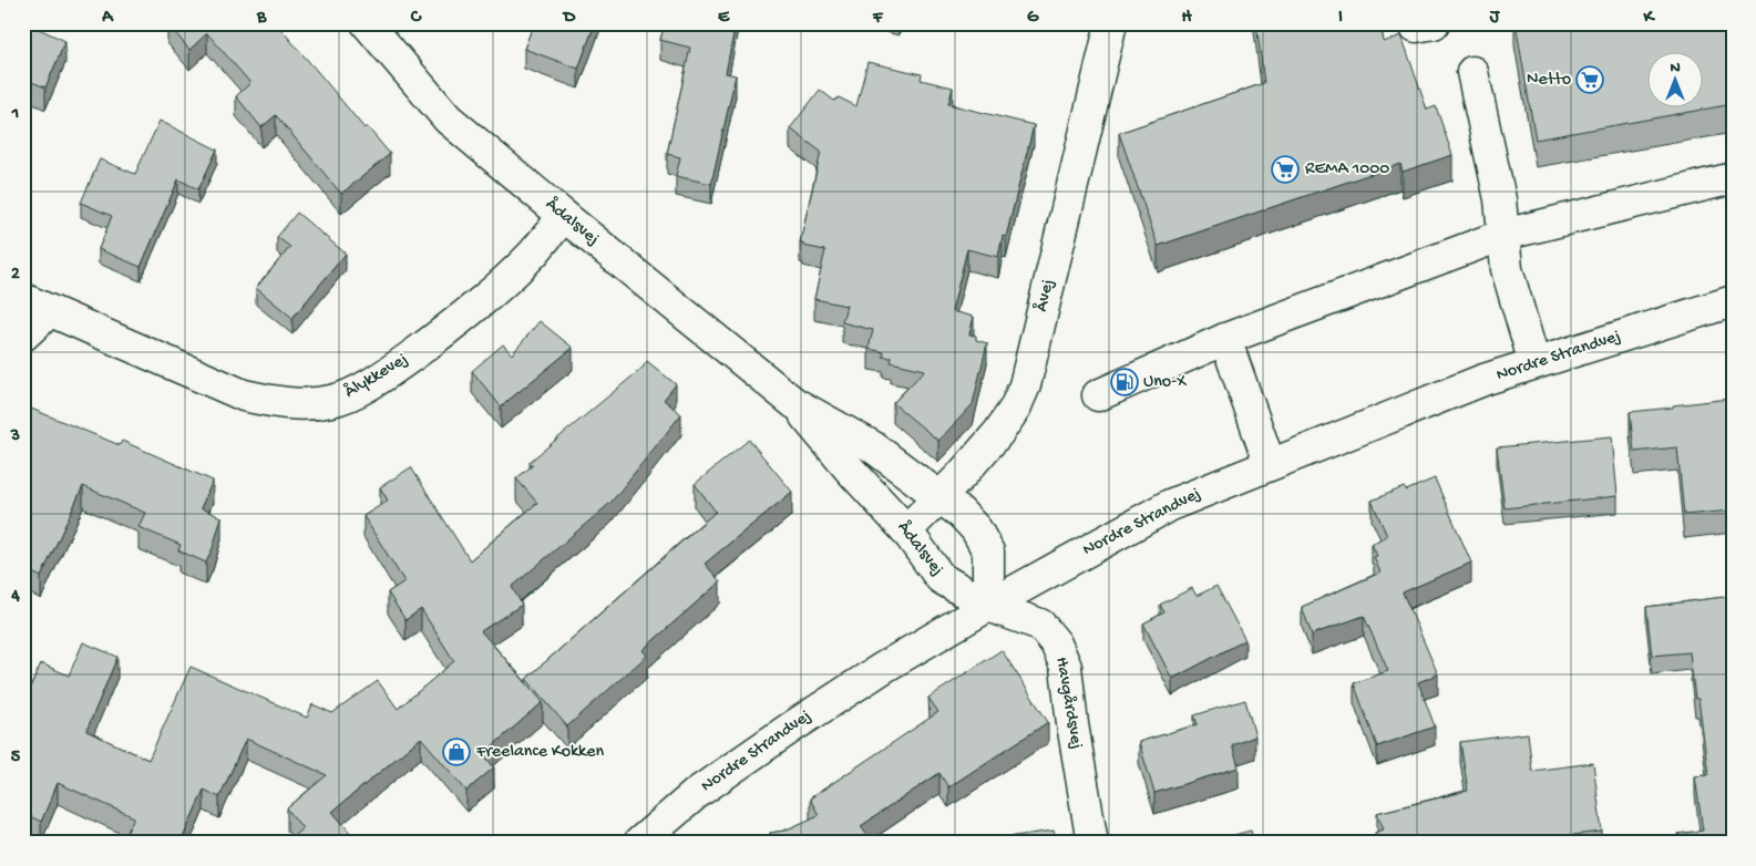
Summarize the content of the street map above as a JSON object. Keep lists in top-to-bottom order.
{
  "streets": {
    "street": [
      "Ådalsvej",
      "Åvej",
      "Nordre Strandvej",
      "Ålykkevej",
      "Havgårdsvej"
    ]
  },
  "crossings": [
    ["Ådalsvej", "Åvej"],
    ["Ådalsvej", "Nordre Strandvej"],
    ["Ådalsvej", "Ålykkevej"],
    ["Ådalsvej", "Havgårdsvej"],
    ["Nordre Strandvej", "Havgårdsvej"]
  ],
  "places": {
    "supermarket": ["Netto", "REMA 1000"],
    "fuel station": ["Uno-X"],
    "shop": ["Freelance Kokken"]
  },
  "north": "top",
  "grid": {
    "columns": [
      "A",
      "B",
      "C",
      "D",
      "E",
      "F",
      "G",
      "H",
      "I",
      "J",
      "K"
    ],
    "rows": [
      "1",
      "2",
      "3",
      "4",
      "5"
    ]
  }
}
